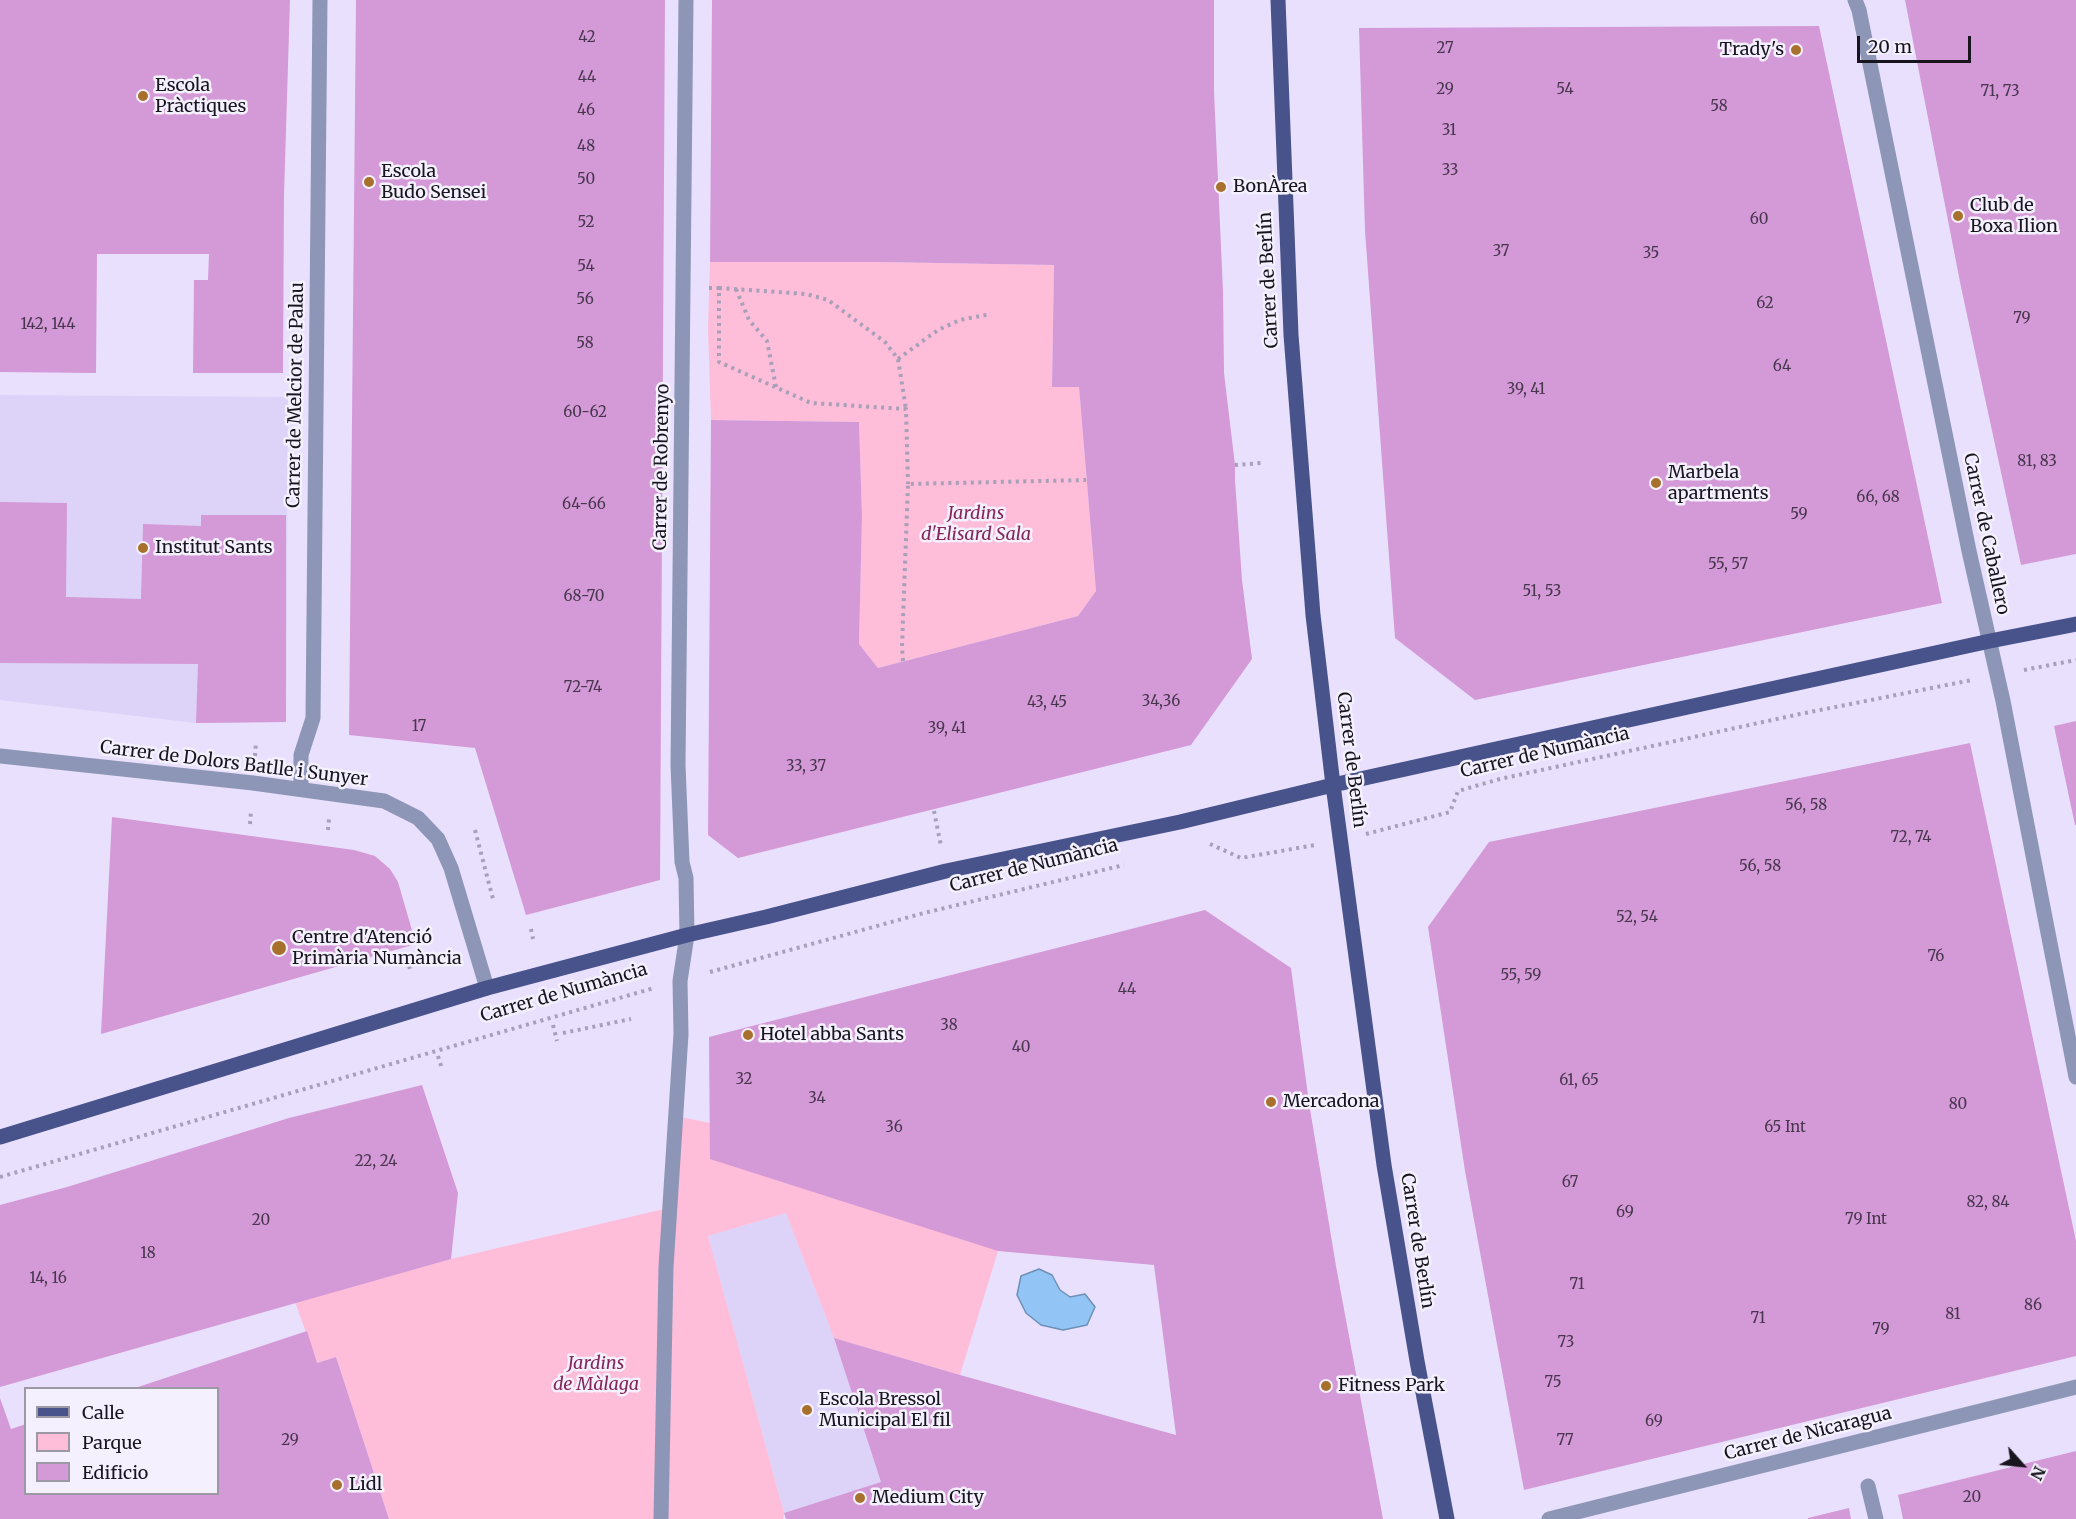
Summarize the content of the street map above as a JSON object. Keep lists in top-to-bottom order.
{
  "streets": {
    "main road": ["Carrer de Berlín", "Carrer de Numància"],
    "street": [
      "Carrer de Melcior de Palau",
      "Carrer de Robrenyo",
      "Carrer de Caballero",
      "Carrer de Dolors Batlle i Sunyer",
      "Carrer de Nicaragua"
    ]
  },
  "crossings": [
    ["Carrer de Berlín", "Carrer de Numància"],
    ["Carrer de Melcior de Palau", "Carrer de Dolors Batlle i Sunyer"],
    ["Carrer de Robrenyo", "Carrer de Numància"],
    ["Carrer de Caballero", "Carrer de Numància"],
    ["Carrer de Numància", "Carrer de Dolors Batlle i Sunyer"]
  ],
  "parks": ["Jardins d'Elisard Sala", "Jardins de Màlaga"],
  "places": [
    "Trady's",
    "Escola Pràctiques",
    "Escola Budo Sensei",
    "BonÀrea",
    "Club de Boxa Ilion",
    "Marbela apartments",
    "Institut Sants",
    "Centre d'Atenció Primària Numància",
    "Hotel abba Sants",
    "Mercadona",
    "Fitness Park",
    "Escola Bressol Municipal El fil",
    "Lidl",
    "Medium City"
  ],
  "house_numbers": [
    "42",
    "27",
    "44",
    "29",
    "54",
    "71, 73",
    "58",
    "46",
    "31",
    "48",
    "33",
    "50",
    "60",
    "52",
    "37",
    "35",
    "54",
    "56",
    "62",
    "79",
    "142, 144",
    "58",
    "64",
    "39, 41",
    "60-62",
    "81, 83",
    "66, 68",
    "64-66",
    "59",
    "55, 57",
    "51, 53",
    "68-70",
    "72-74",
    "34,36",
    "43, 45",
    "17",
    "39, 41",
    "33, 37",
    "56, 58",
    "72, 74",
    "56, 58",
    "52, 54",
    "76",
    "55, 59",
    "44",
    "38",
    "40",
    "32",
    "61, 65",
    "34",
    "80",
    "36",
    "65 Int",
    "22, 24",
    "67",
    "82, 84",
    "69",
    "79 Int",
    "20",
    "18",
    "14, 16",
    "71",
    "86",
    "81",
    "71",
    "79",
    "73",
    "75",
    "69",
    "29",
    "77",
    "20"
  ],
  "legend": ["Calle", "Parque", "Edificio"],
  "scale_bar": "20 m",
  "north": "bottom right"
}
